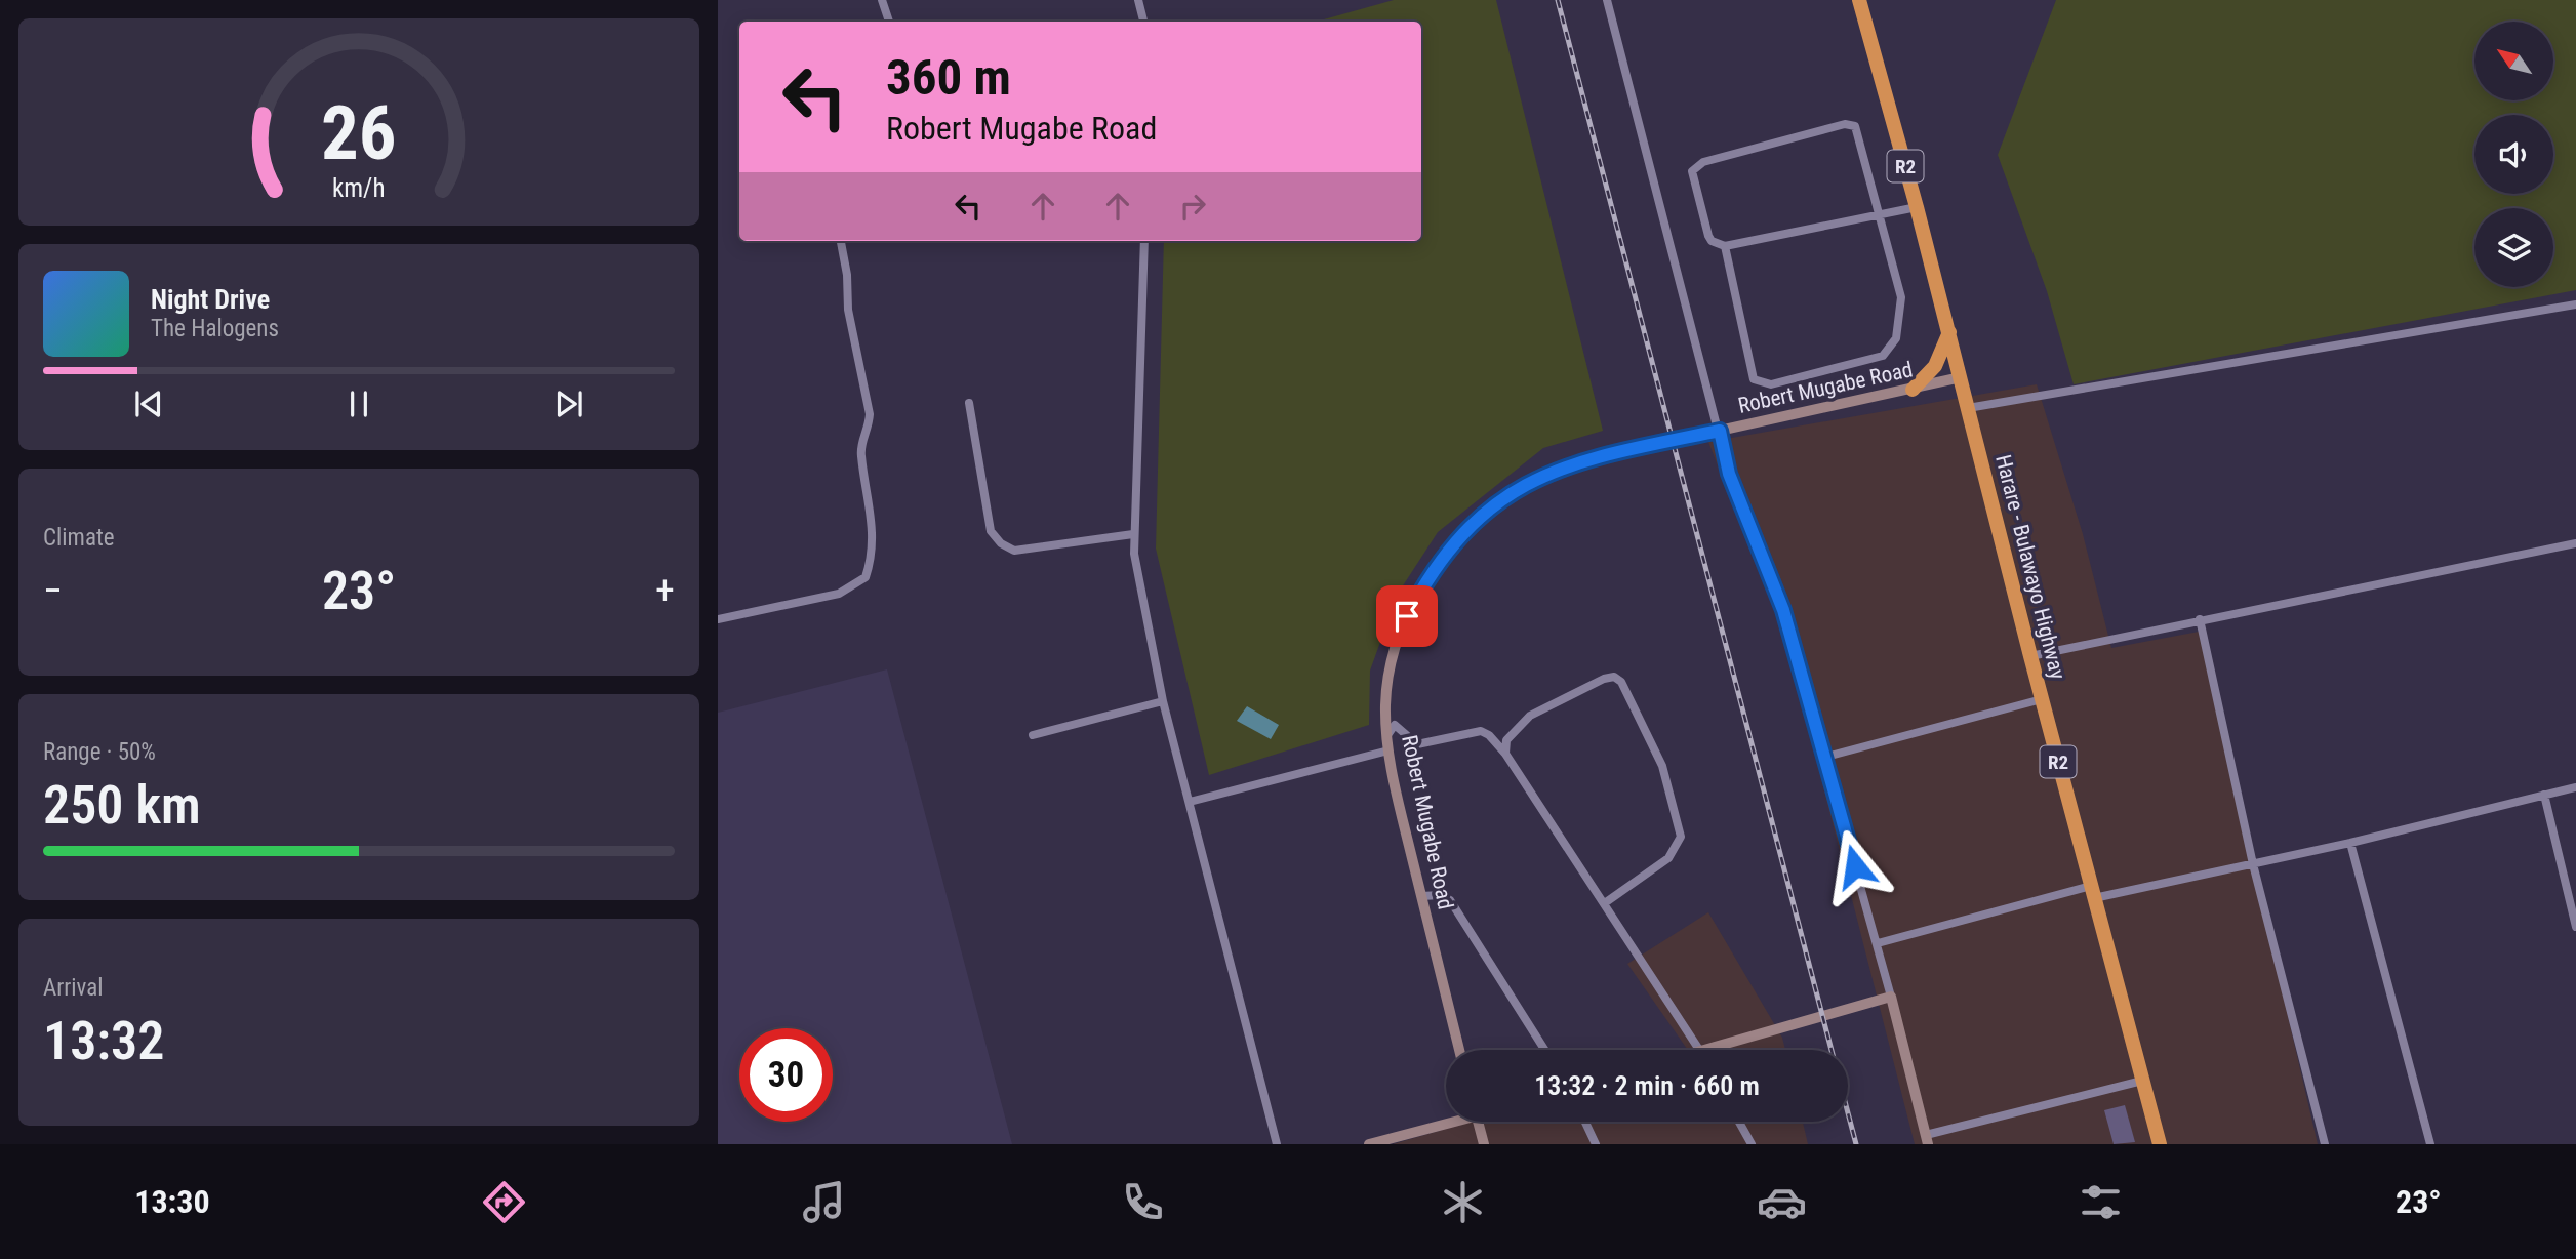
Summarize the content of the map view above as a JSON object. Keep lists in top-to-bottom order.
{
  "streets": {
    "highway": ["R2", "Harare - Bulawayo Highway"],
    "street": ["Robert Mugabe Road"]
  },
  "crossings": [
    ["Robert Mugabe Road", "Harare - Bulawayo Highway"]
  ],
  "north": "top left",
  "page": {
    "turn": ["360 m", "Robert Mugabe Road"],
    "song": ["Night Drive", "The Halogens"],
    "tile": [
      "Climate",
      ["Range · 50%", "250 km"],
      ["Arrival", "13:32"]
    ],
    "heat": ["−", "23°", "+"],
    "limit": "30",
    "trip": "13:32 · 2 min · 660 m",
    "tabs": ["13:30", "23°"],
    "gauge": ["26", "km/h"]
  }
}
